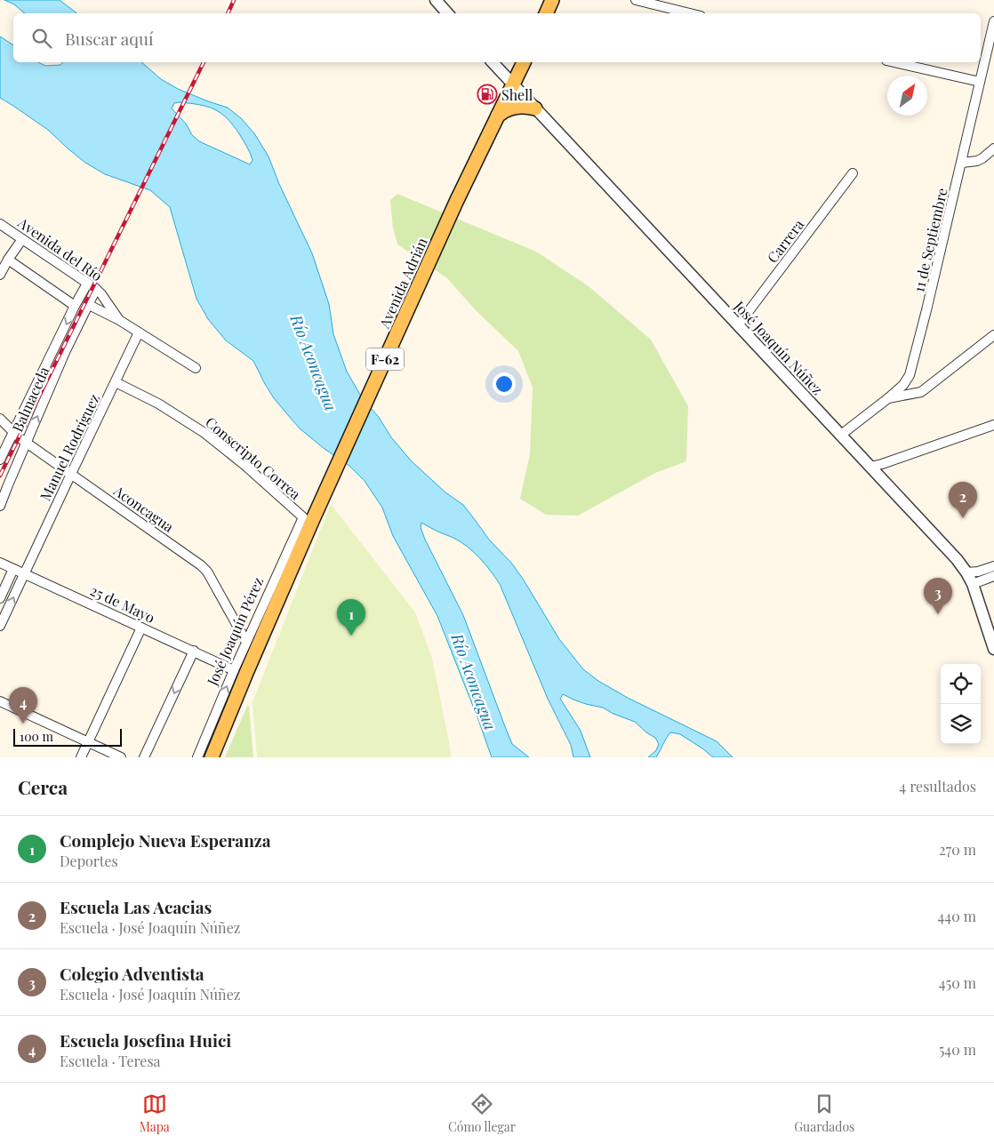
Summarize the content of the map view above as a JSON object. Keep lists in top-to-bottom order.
{
  "streets": {
    "main road": ["Avenida Adrián", "F-62", "José Joaquín Pérez"],
    "street": [
      "11 de Septiembre",
      "Carrera",
      "Avenida del Río",
      "José Joaquín Núñez",
      "Balmaceda",
      "Manuel Rodríguez",
      "Conscripto Correa",
      "Aconcagua",
      "25 de Mayo"
    ]
  },
  "crossings": [
    ["11 de Septiembre", "José Joaquín Núñez"],
    ["Carrera", "José Joaquín Núñez"],
    ["Avenida del Río", "Balmaceda"],
    ["Avenida del Río", "Manuel Rodríguez"],
    ["Avenida Adrián", "José Joaquín Núñez"],
    ["Avenida Adrián", "Conscripto Correa"],
    ["Avenida Adrián", "José Joaquín Pérez"],
    ["Balmaceda", "Aconcagua"],
    ["Manuel Rodríguez", "Conscripto Correa"],
    ["Manuel Rodríguez", "Aconcagua"],
    ["Manuel Rodríguez", "25 de Mayo"],
    ["Conscripto Correa", "José Joaquín Pérez"],
    ["Aconcagua", "José Joaquín Pérez"],
    ["25 de Mayo", "José Joaquín Pérez"]
  ],
  "water": ["Río Aconcagua"],
  "places": {
    "fuel station": ["Shell"]
  },
  "scale_bar": "100 m",
  "north": "top right",
  "page": {
    "search": "Buscar aquí",
    "pins": [
      "2",
      "3",
      "1",
      "4"
    ],
    "scale": "100 m",
    "heading": ["Cerca", "4 resultados"],
    "list": [
      {
        "mark": "1",
        "name": "Complejo Nueva Esperanza",
        "note": "Deportes",
        "value": "270 m"
      },
      {
        "mark": "2",
        "name": "Escuela Las Acacias",
        "note": "Escuela · José Joaquín Núñez",
        "value": "440 m"
      },
      {
        "mark": "3",
        "name": "Colegio Adventista",
        "note": "Escuela · José Joaquín Núñez",
        "value": "450 m"
      },
      {
        "mark": "4",
        "name": "Escuela Josefina Huici",
        "note": "Escuela · Teresa",
        "value": "540 m"
      }
    ],
    "nav": ["Mapa", "Cómo llegar", "Guardados"]
  }
}
